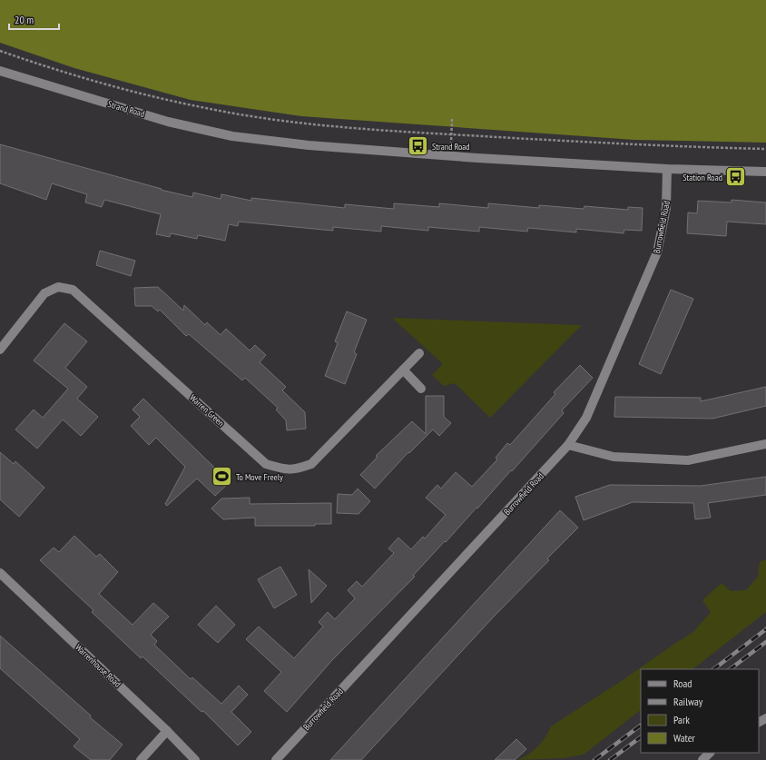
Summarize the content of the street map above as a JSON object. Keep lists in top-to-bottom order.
{
  "streets": {
    "street": [
      "Strand Road",
      "Burrowfield Road",
      "Warren Green",
      "Warrenhouse Road"
    ]
  },
  "crossings": [
    ["Strand Road", "Burrowfield Road"]
  ],
  "places": {
    "bus stop": ["Strand Road", "Station Road"],
    "sports": ["To Move Freely"]
  },
  "legend": [
    "Road",
    "Railway",
    "Park",
    "Water"
  ],
  "scale_bar": "20 m"
}
